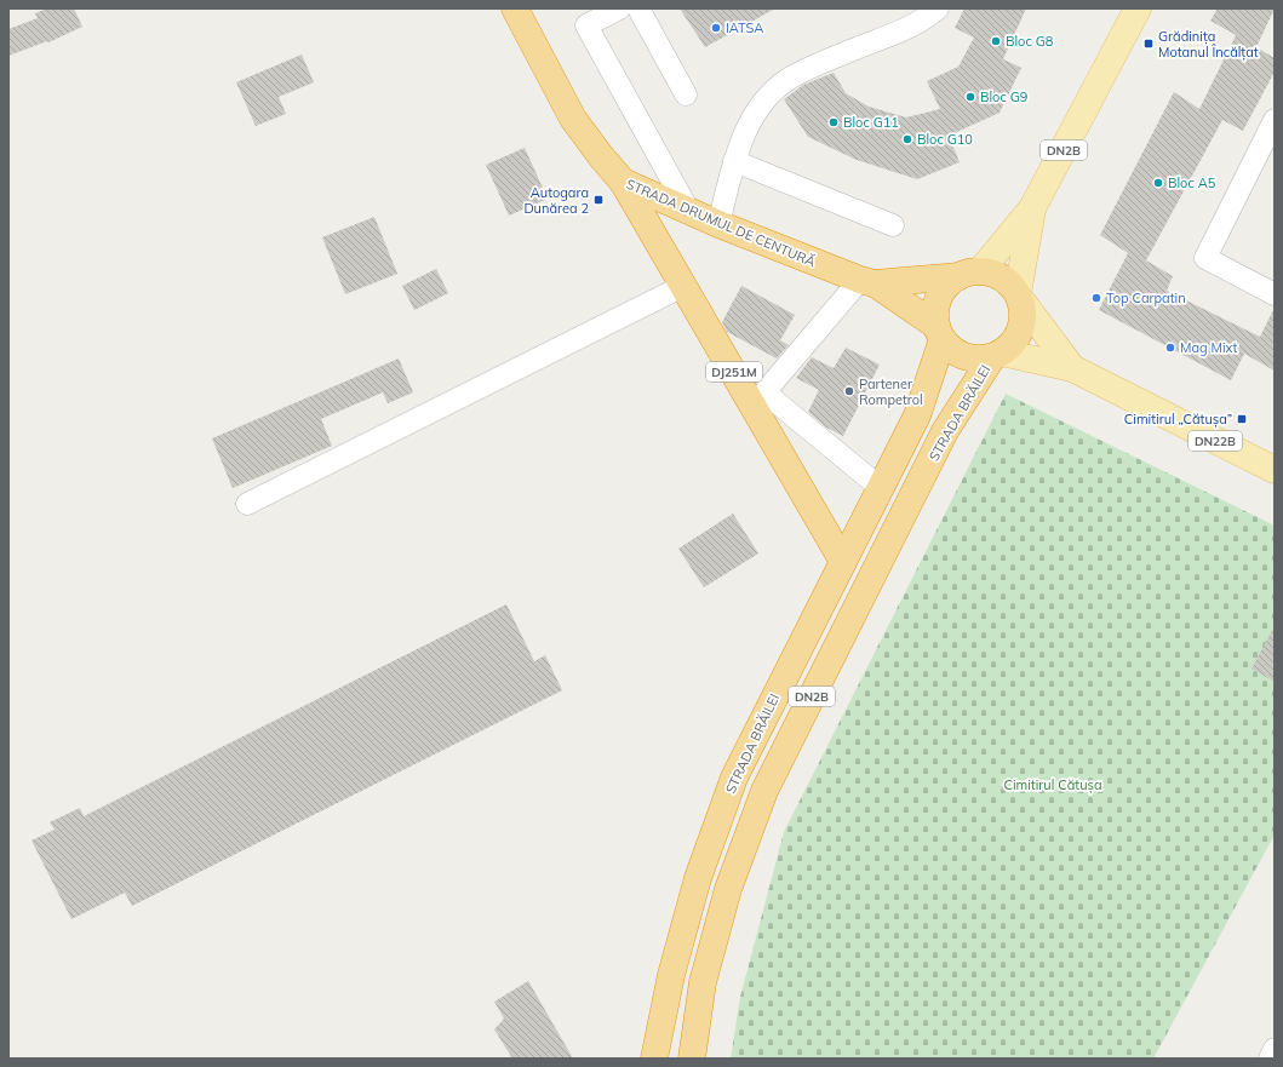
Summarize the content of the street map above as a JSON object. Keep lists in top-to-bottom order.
{
  "streets": {
    "highway": [
      "DN2B",
      "STRADA DRUMUL DE CENTURĂ",
      "DJ251M",
      "STRADA BRĂILEI"
    ],
    "main road": ["DN22B"]
  },
  "crossings": [
    ["STRADA DRUMUL DE CENTURĂ", "DJ251M"],
    ["STRADA DRUMUL DE CENTURĂ", "STRADA BRĂILEI"],
    ["STRADA DRUMUL DE CENTURĂ", "DN22B"],
    ["DJ251M", "STRADA BRĂILEI"],
    ["STRADA BRĂILEI", "DN22B"]
  ],
  "parks": ["Cimitirul Cătușa"],
  "places": {
    "other": [
      "IATSA",
      "Bloc G8",
      "Bloc G9",
      "Bloc G11",
      "Bloc G10",
      "Bloc A5",
      "Top Carpatin",
      "Mag Mixt",
      "Partener Rompetrol"
    ],
    "transit": ["Grădinița Motanul Încălțat", "Autogara Dunărea 2", "Cimitirul „Cătușa”"]
  }
}
